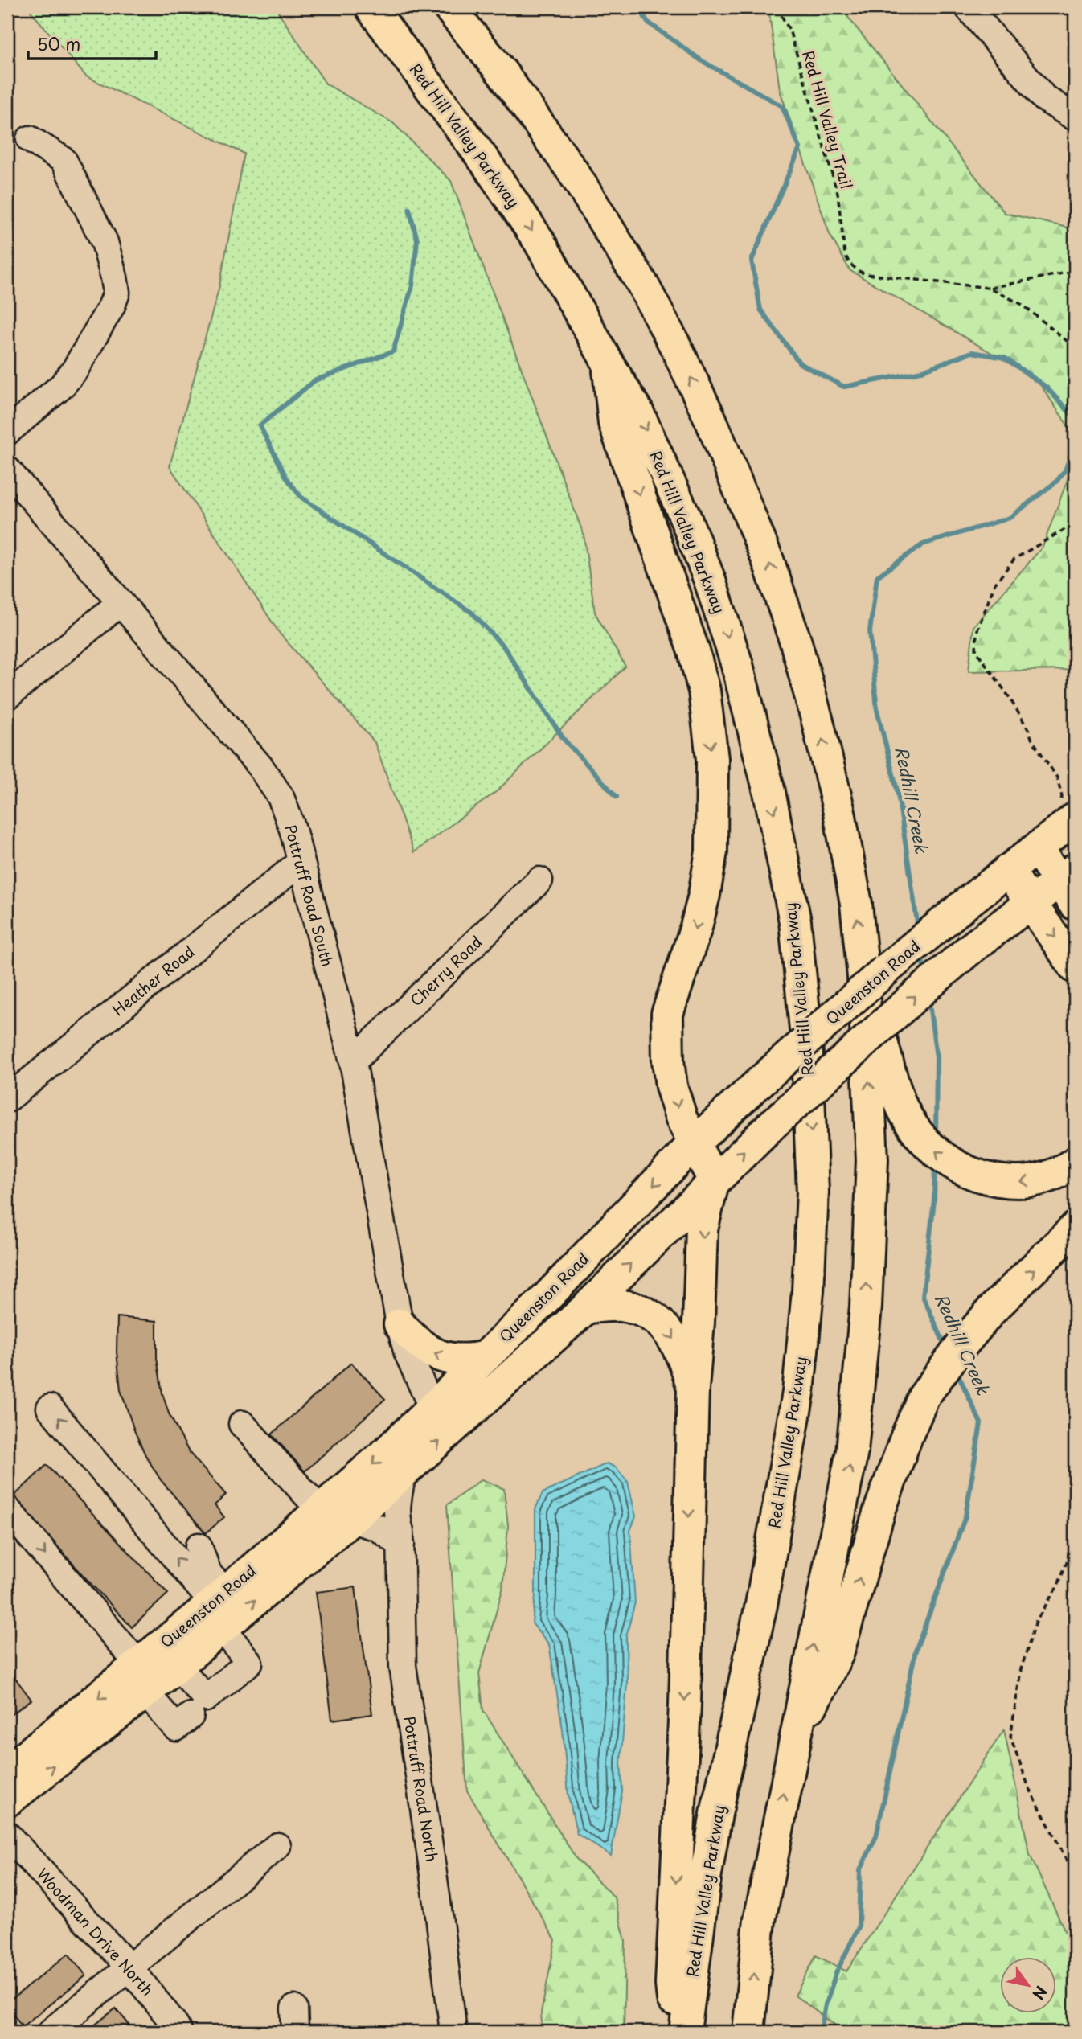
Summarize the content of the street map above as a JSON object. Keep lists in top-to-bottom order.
{
  "streets": {
    "main road": ["Red Hill Valley Parkway", "Queenston Road"],
    "street": [
      "Pottruff Road South",
      "Cherry Road",
      "Heather Road",
      "Pottruff Road North",
      "Woodman Drive North"
    ],
    "path": ["Red Hill Valley Trail"]
  },
  "crossings": [
    ["Pottruff Road South", "Cherry Road"],
    ["Pottruff Road South", "Heather Road"],
    ["Pottruff Road South", "Queenston Road"],
    ["Queenston Road", "Pottruff Road North"]
  ],
  "water": ["Redhill Creek"],
  "scale_bar": "50 m",
  "north": "bottom right"
}
